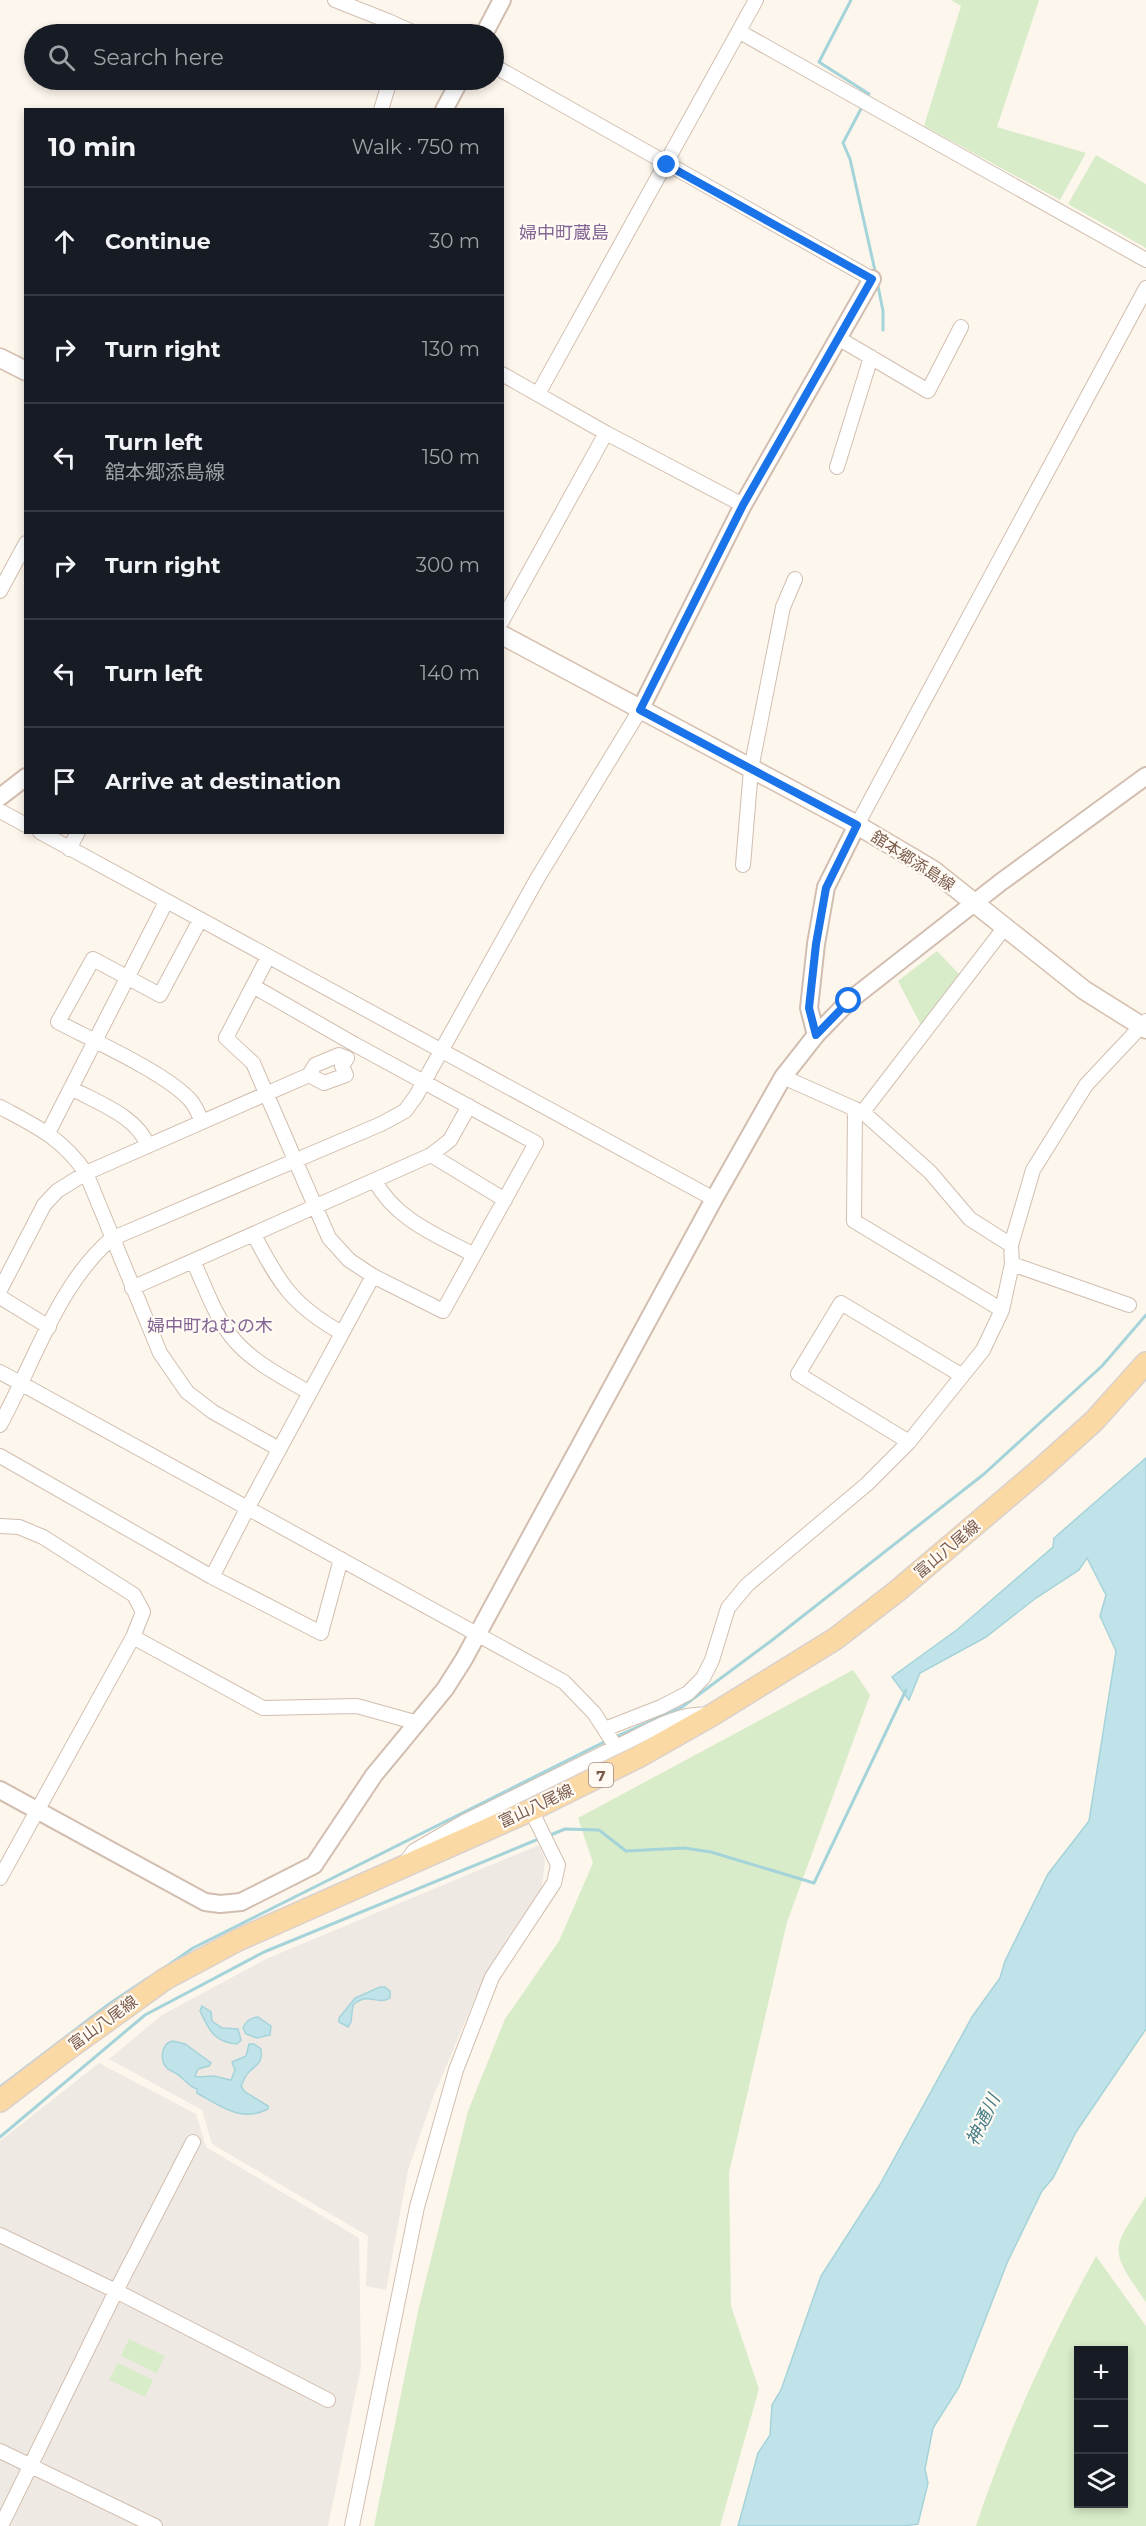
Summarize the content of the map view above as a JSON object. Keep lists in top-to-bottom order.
{
  "streets": {
    "main road": ["舘本郷添島線", "富山八尾線", "7"]
  },
  "districts": ["婦中町蔵島", "婦中町ねむの木"],
  "water": ["神通川"],
  "page": {
    "search": "Search here",
    "heading": ["10 min", "Walk · 750 m"],
    "list": [
      ["Continue", "30 m"],
      ["Turn right", "130 m"],
      ["Turn left", "舘本郷添島線", "150 m"],
      ["Turn right", "300 m"],
      ["Turn left", "140 m"],
      "Arrive at destination"
    ],
    "map_buttons": ["+", "−"]
  }
}
